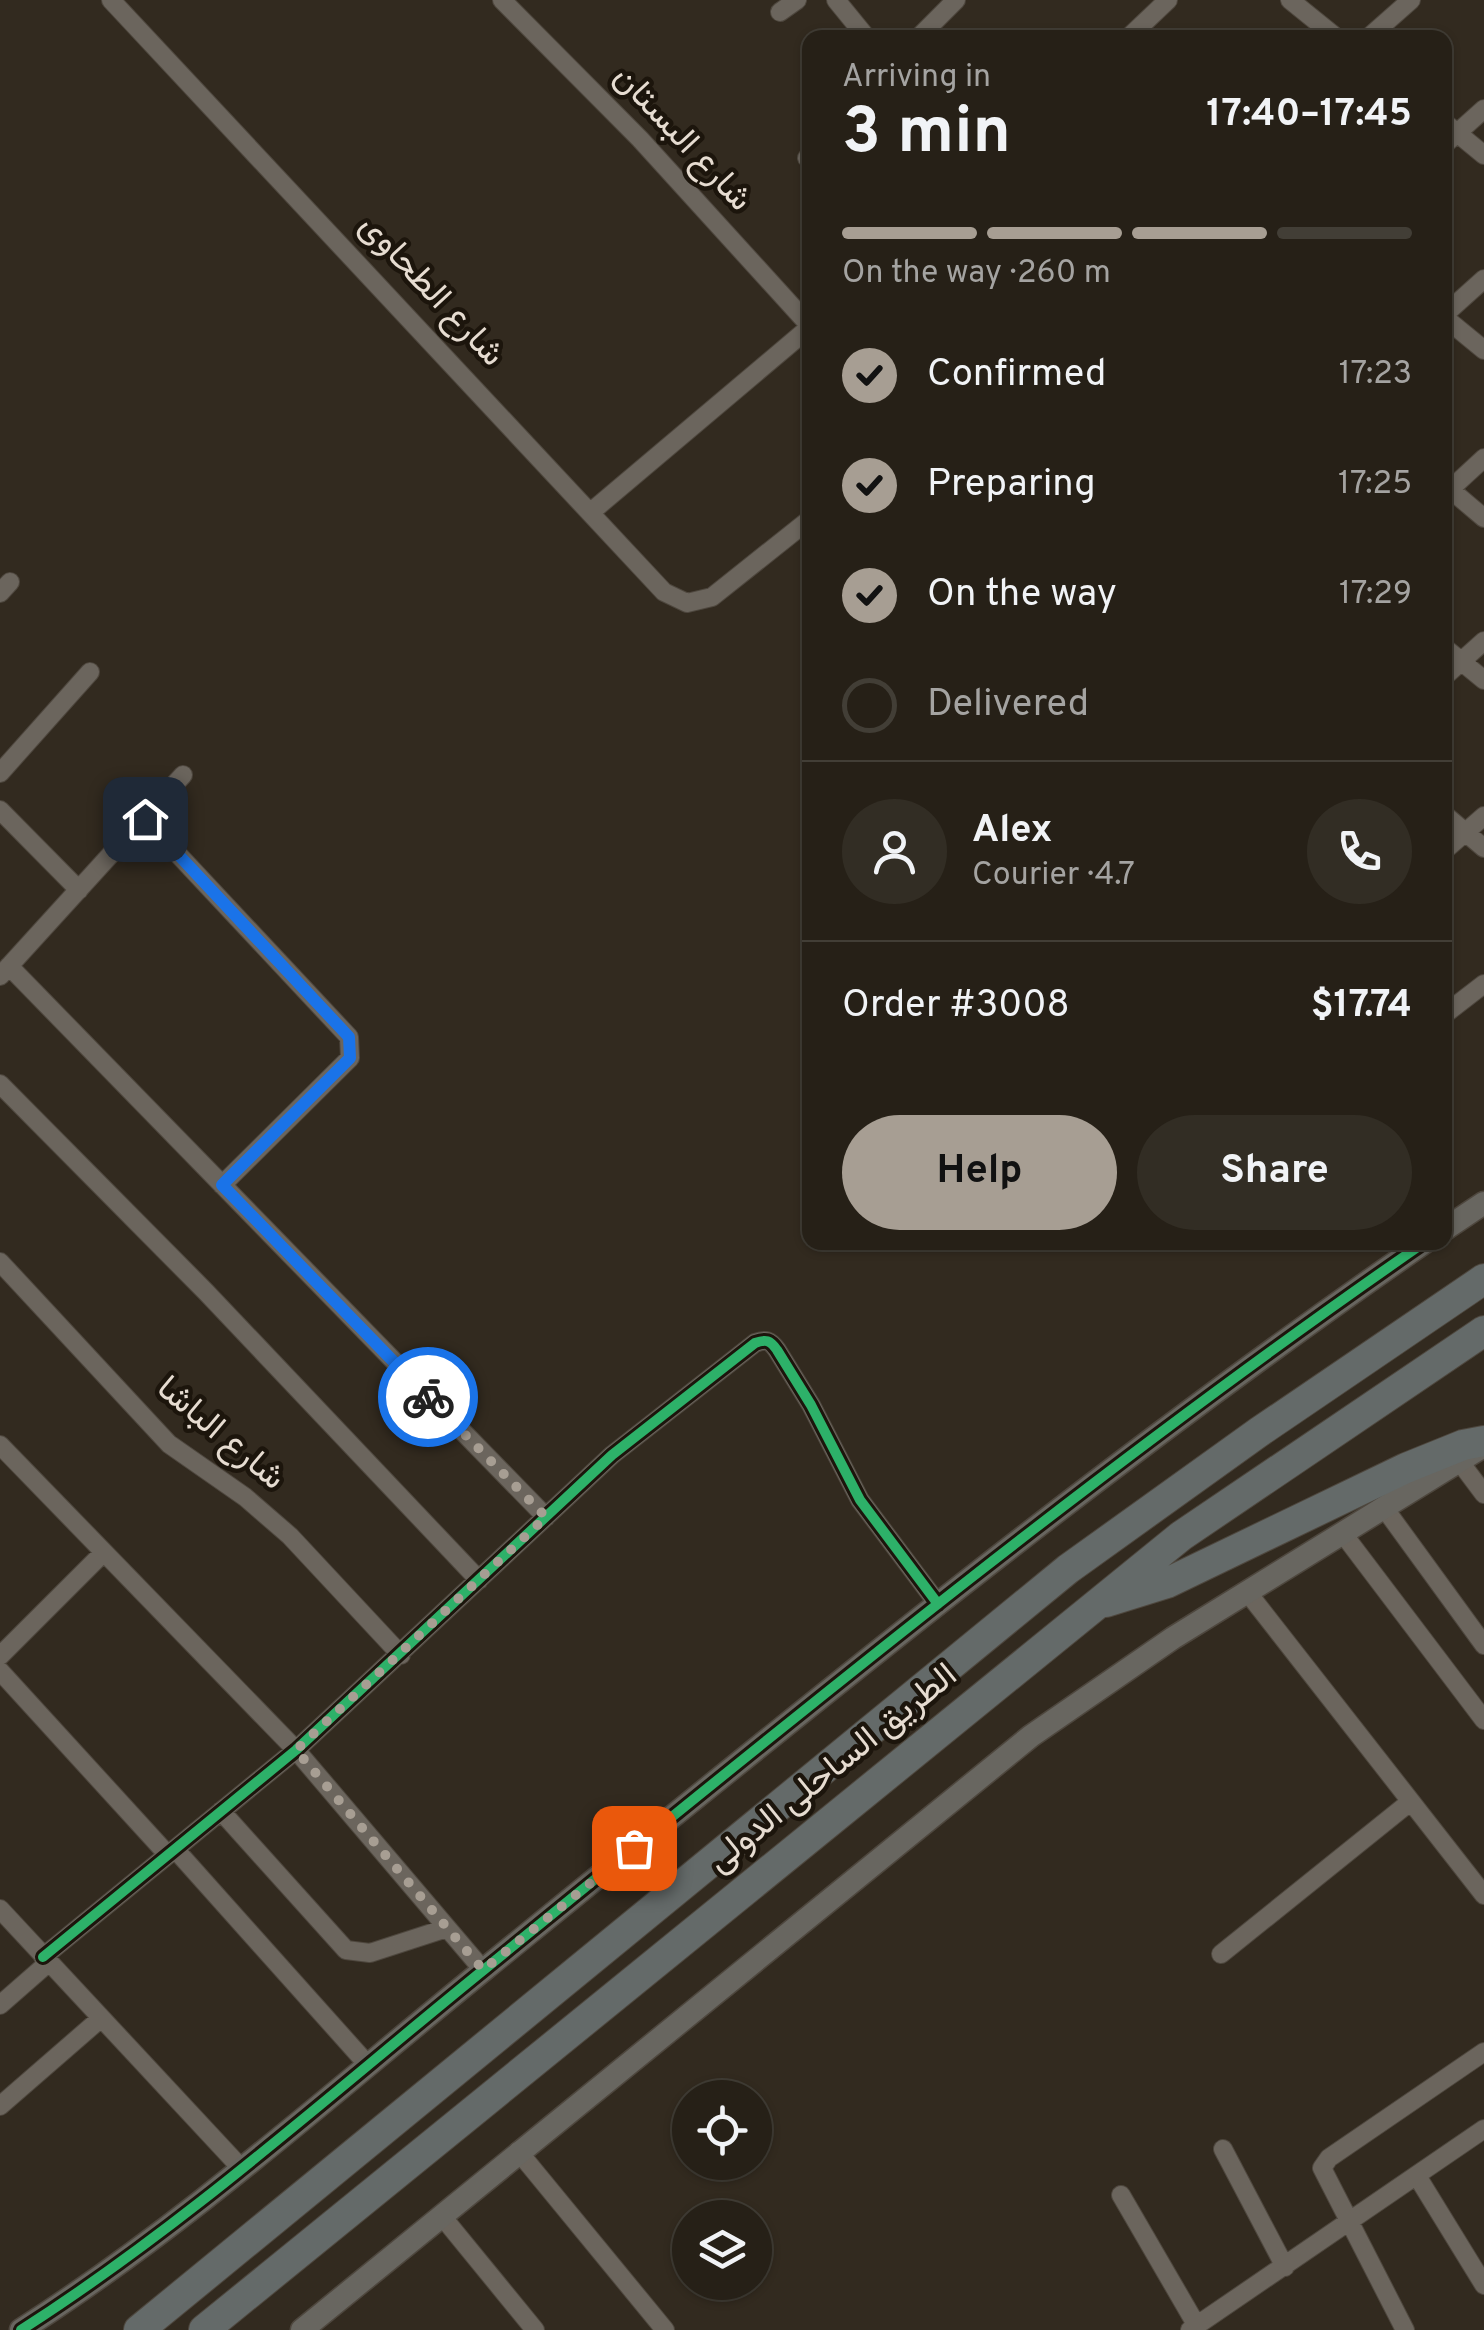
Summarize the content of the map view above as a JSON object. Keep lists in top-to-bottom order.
{
  "streets": {
    "highway": ["الطريق الساحلى الدولى"],
    "street": ["شارع البستان", "شارع الطحاوى", "شارع الباشا"]
  },
  "page": {
    "heading": ["3 min", "Arriving in", "17:40–17:45"],
    "panel": [
      "Alex",
      "Courier · 4.7",
      "Order #3008",
      "$17.74"
    ],
    "bar": "On the way · 260 m",
    "list": [
      ["Confirmed", "17:23"],
      ["Preparing", "17:25"],
      ["On the way", "17:29"],
      "Delivered"
    ],
    "buttons": ["Help", "Share"]
  }
}
